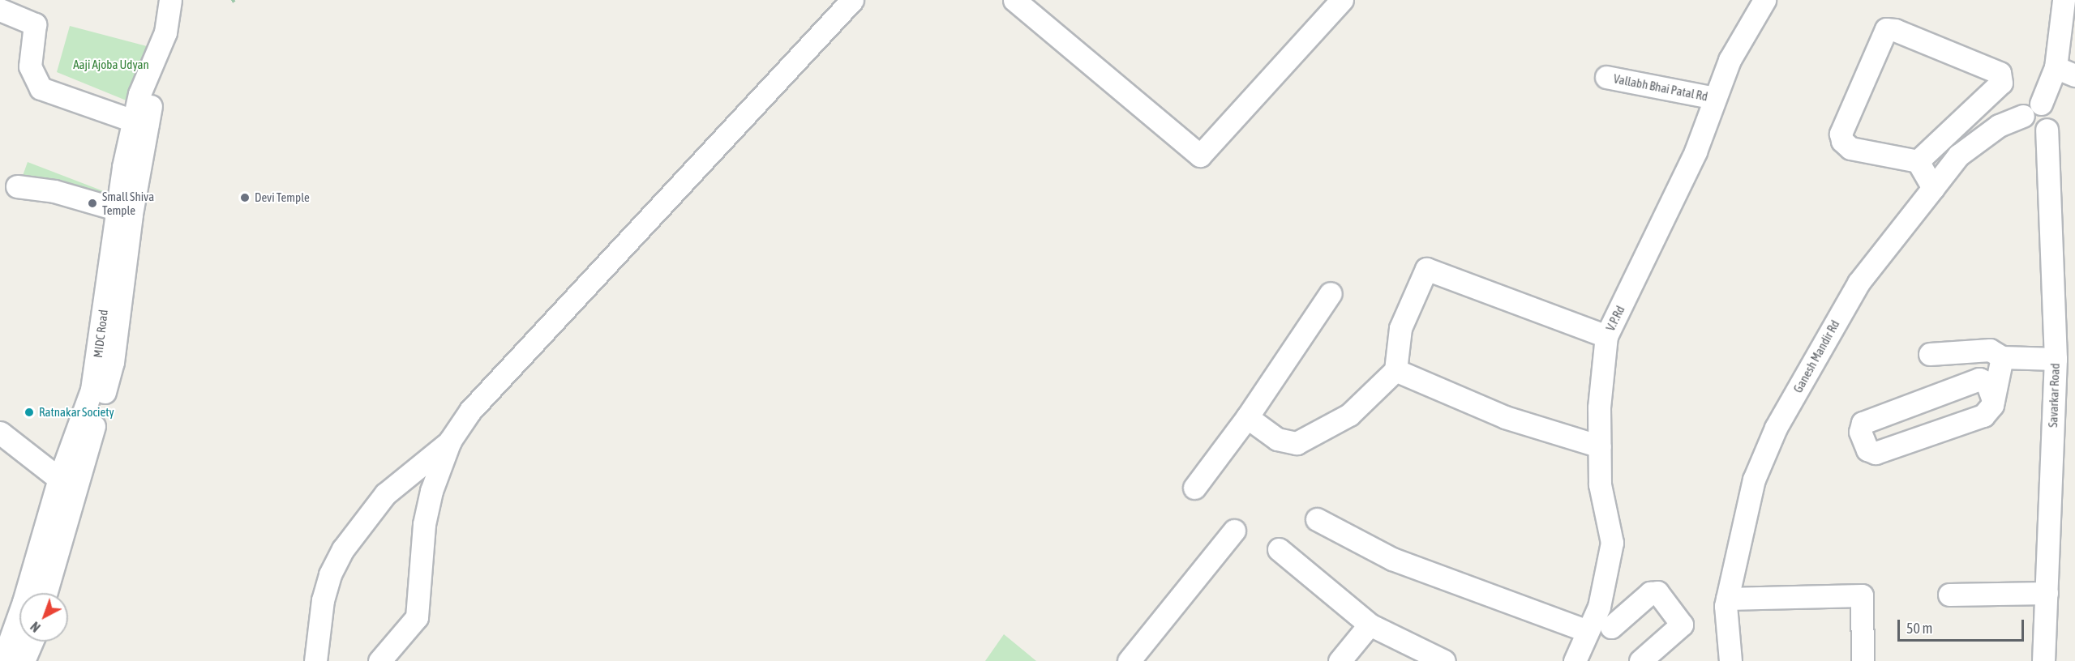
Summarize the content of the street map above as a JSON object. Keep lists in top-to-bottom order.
{
  "streets": {
    "street": [
      "Vallabh Bhai Patal Rd",
      "V.P.Rd",
      "MIDC Road",
      "Ganesh Mandir Rd",
      "Savarkar Road"
    ]
  },
  "crossings": [
    ["Vallabh Bhai Patal Rd", "V.P.Rd"],
    ["Ganesh Mandir Rd", "Savarkar Road"]
  ],
  "parks": ["Aaji Ajoba Udyan"],
  "places": ["Devi Temple", "Small Shiva Temple", "Ratnakar Society"],
  "scale_bar": "50 m",
  "north": "bottom left"
}
